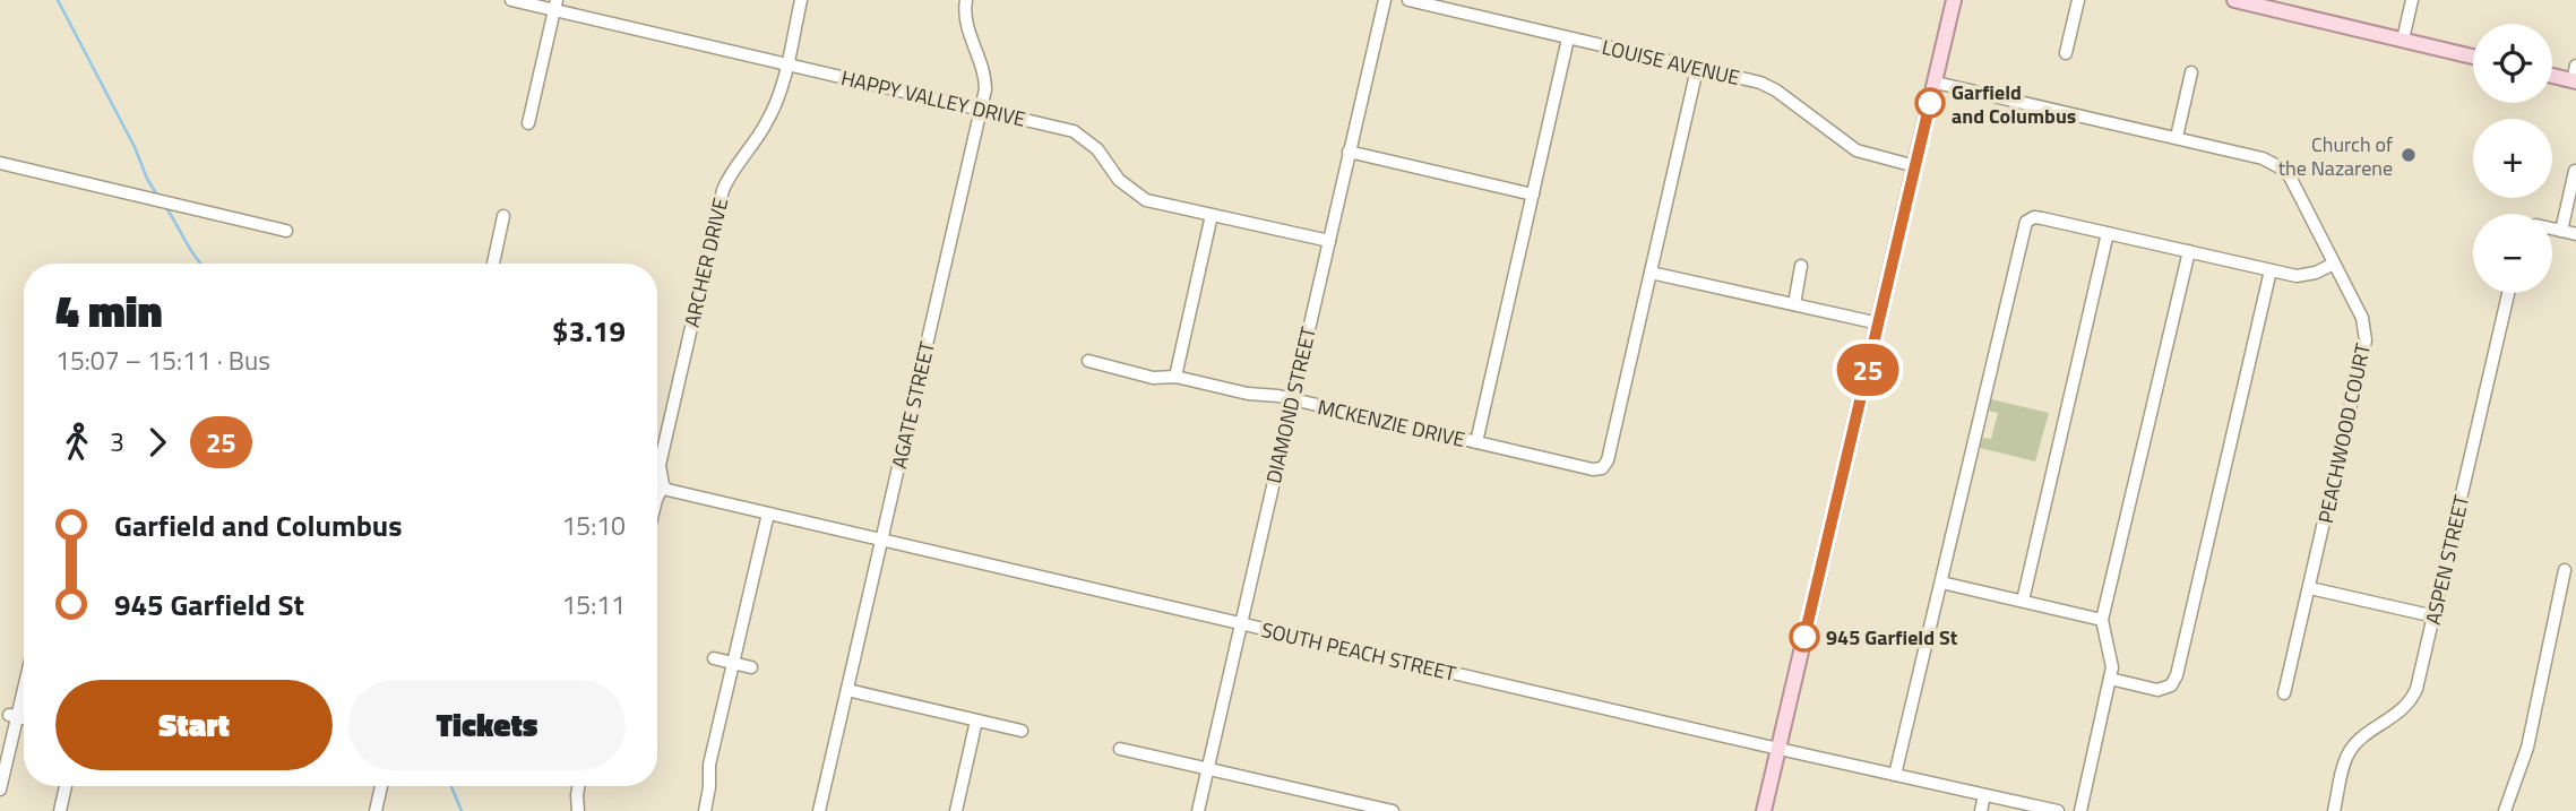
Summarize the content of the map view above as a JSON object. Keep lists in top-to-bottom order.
{
  "streets": {
    "street": [
      "LOUISE AVENUE",
      "HAPPY VALLEY DRIVE",
      "ARCHER DRIVE",
      "AGATE STREET",
      "DIAMOND STREET",
      "MCKENZIE DRIVE",
      "PEACHWOOD COURT",
      "ASPEN STREET",
      "SOUTH PEACH STREET"
    ]
  },
  "crossings": [
    ["HAPPY VALLEY DRIVE", "ARCHER DRIVE"],
    ["HAPPY VALLEY DRIVE", "AGATE STREET"],
    ["HAPPY VALLEY DRIVE", "DIAMOND STREET"],
    ["ARCHER DRIVE", "SOUTH PEACH STREET"],
    ["AGATE STREET", "SOUTH PEACH STREET"],
    ["DIAMOND STREET", "MCKENZIE DRIVE"],
    ["DIAMOND STREET", "SOUTH PEACH STREET"]
  ],
  "places": ["Garfield and Columbus", "Church of the Nazarene", "945 Garfield St"],
  "lines": ["bus line 25"],
  "page": {
    "on_map": "25",
    "map_buttons": ["+", "−"],
    "heading": ["4 min", "15:07 – 15:11 · Bus", "$3.19"],
    "legs": ["3", "25"],
    "list": [
      {
        "name": "Garfield and Columbus",
        "value": "15:10"
      },
      {
        "name": "945 Garfield St",
        "value": "15:11"
      }
    ],
    "buttons": ["Start", "Tickets"]
  }
}
